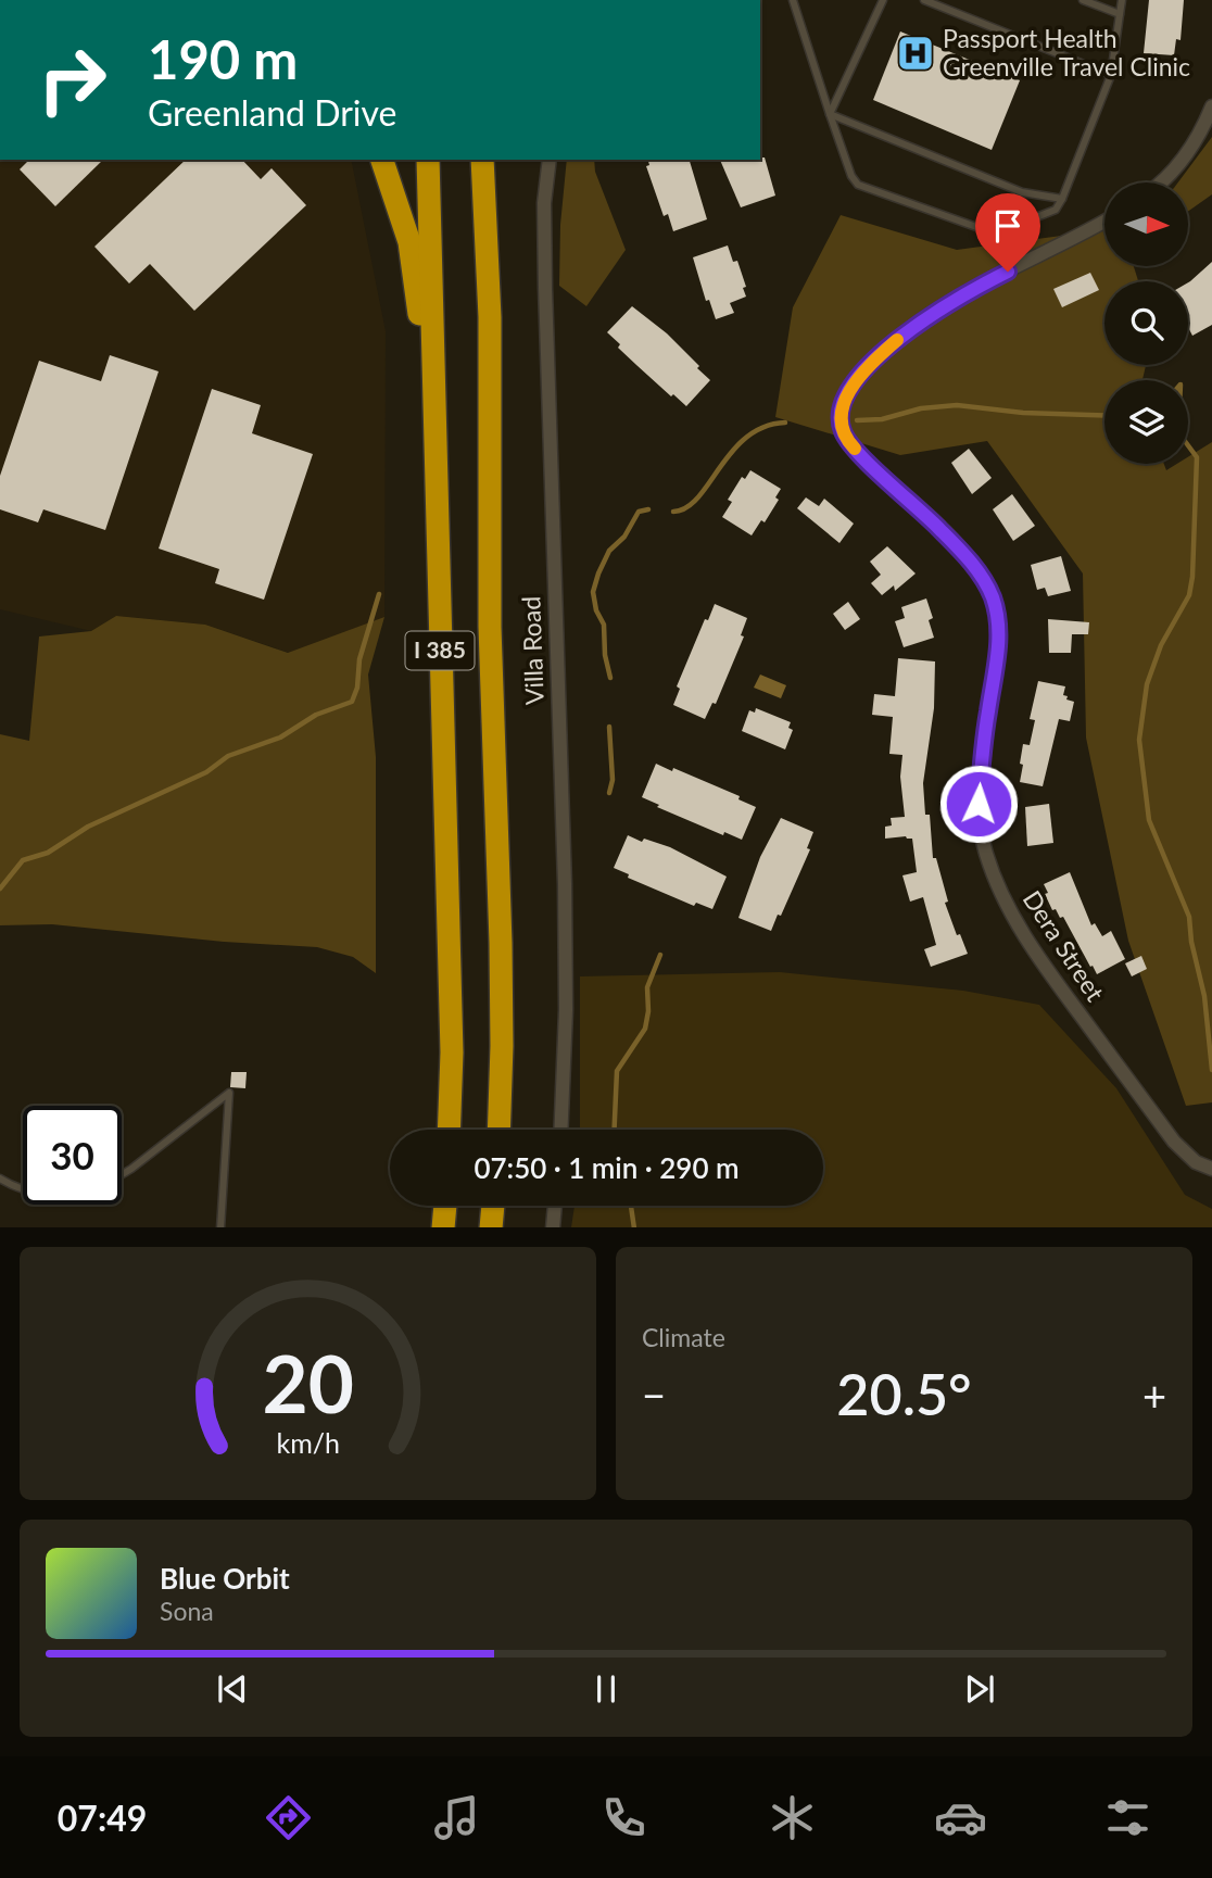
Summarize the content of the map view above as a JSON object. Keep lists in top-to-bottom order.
{
  "streets": {
    "highway": ["I 385"],
    "street": ["Villa Road", "Dera Street"]
  },
  "places": {
    "hospital": ["Passport Health Greenville Travel Clinic"]
  },
  "north": "right",
  "page": {
    "turn": ["190 m", "Greenland Drive"],
    "limit": "30",
    "trip": "07:50 · 1 min · 290 m",
    "tile": "Climate",
    "heat": ["−", "20.5°", "+"],
    "song": ["Blue Orbit", "Sona"],
    "tabs": "07:49",
    "gauge": ["20", "km/h"]
  }
}
